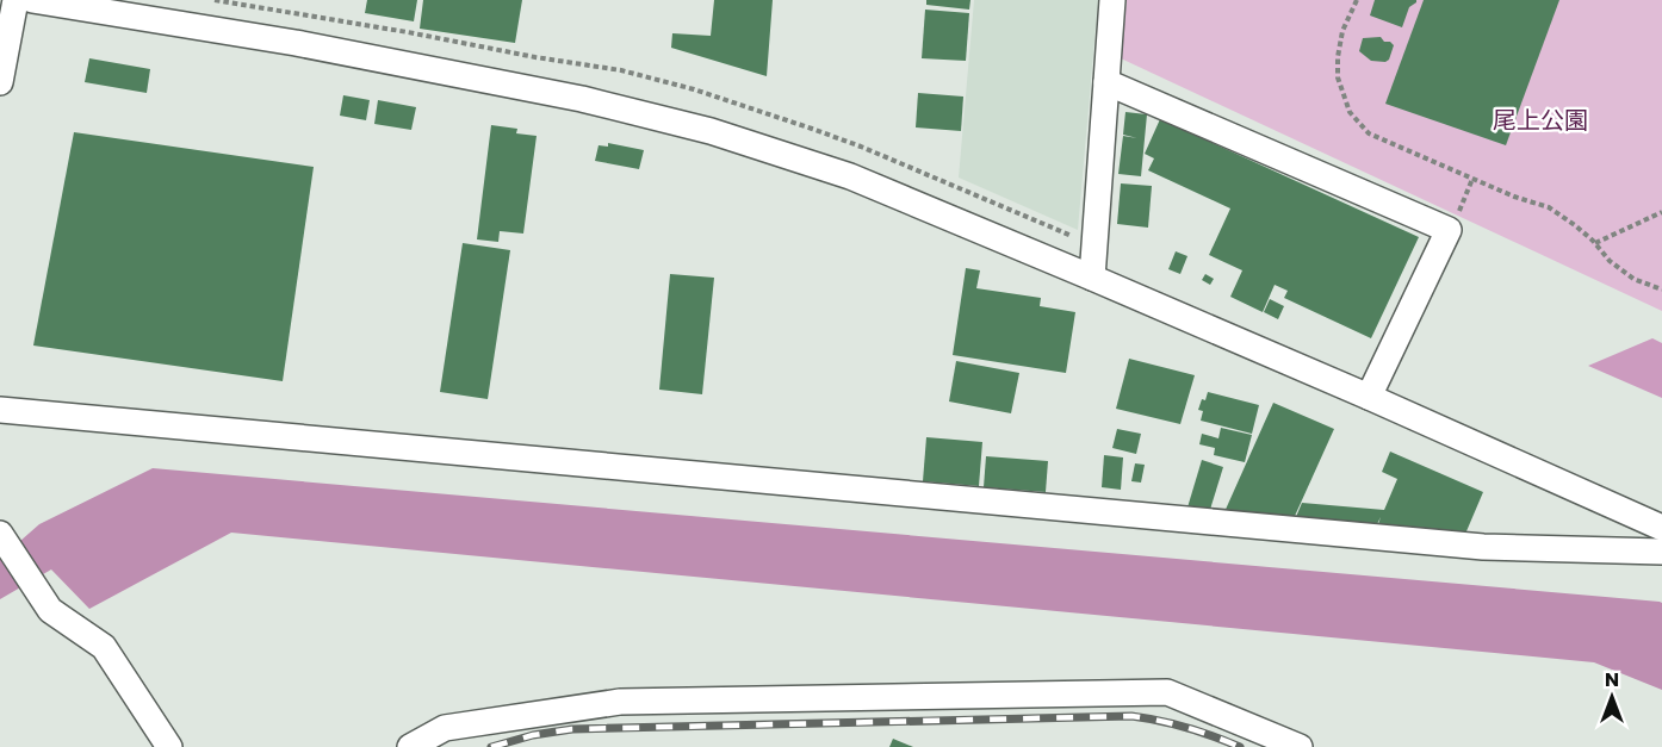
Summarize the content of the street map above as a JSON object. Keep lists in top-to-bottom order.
{
  "parks": ["尾上公園"],
  "north": "top"
}
